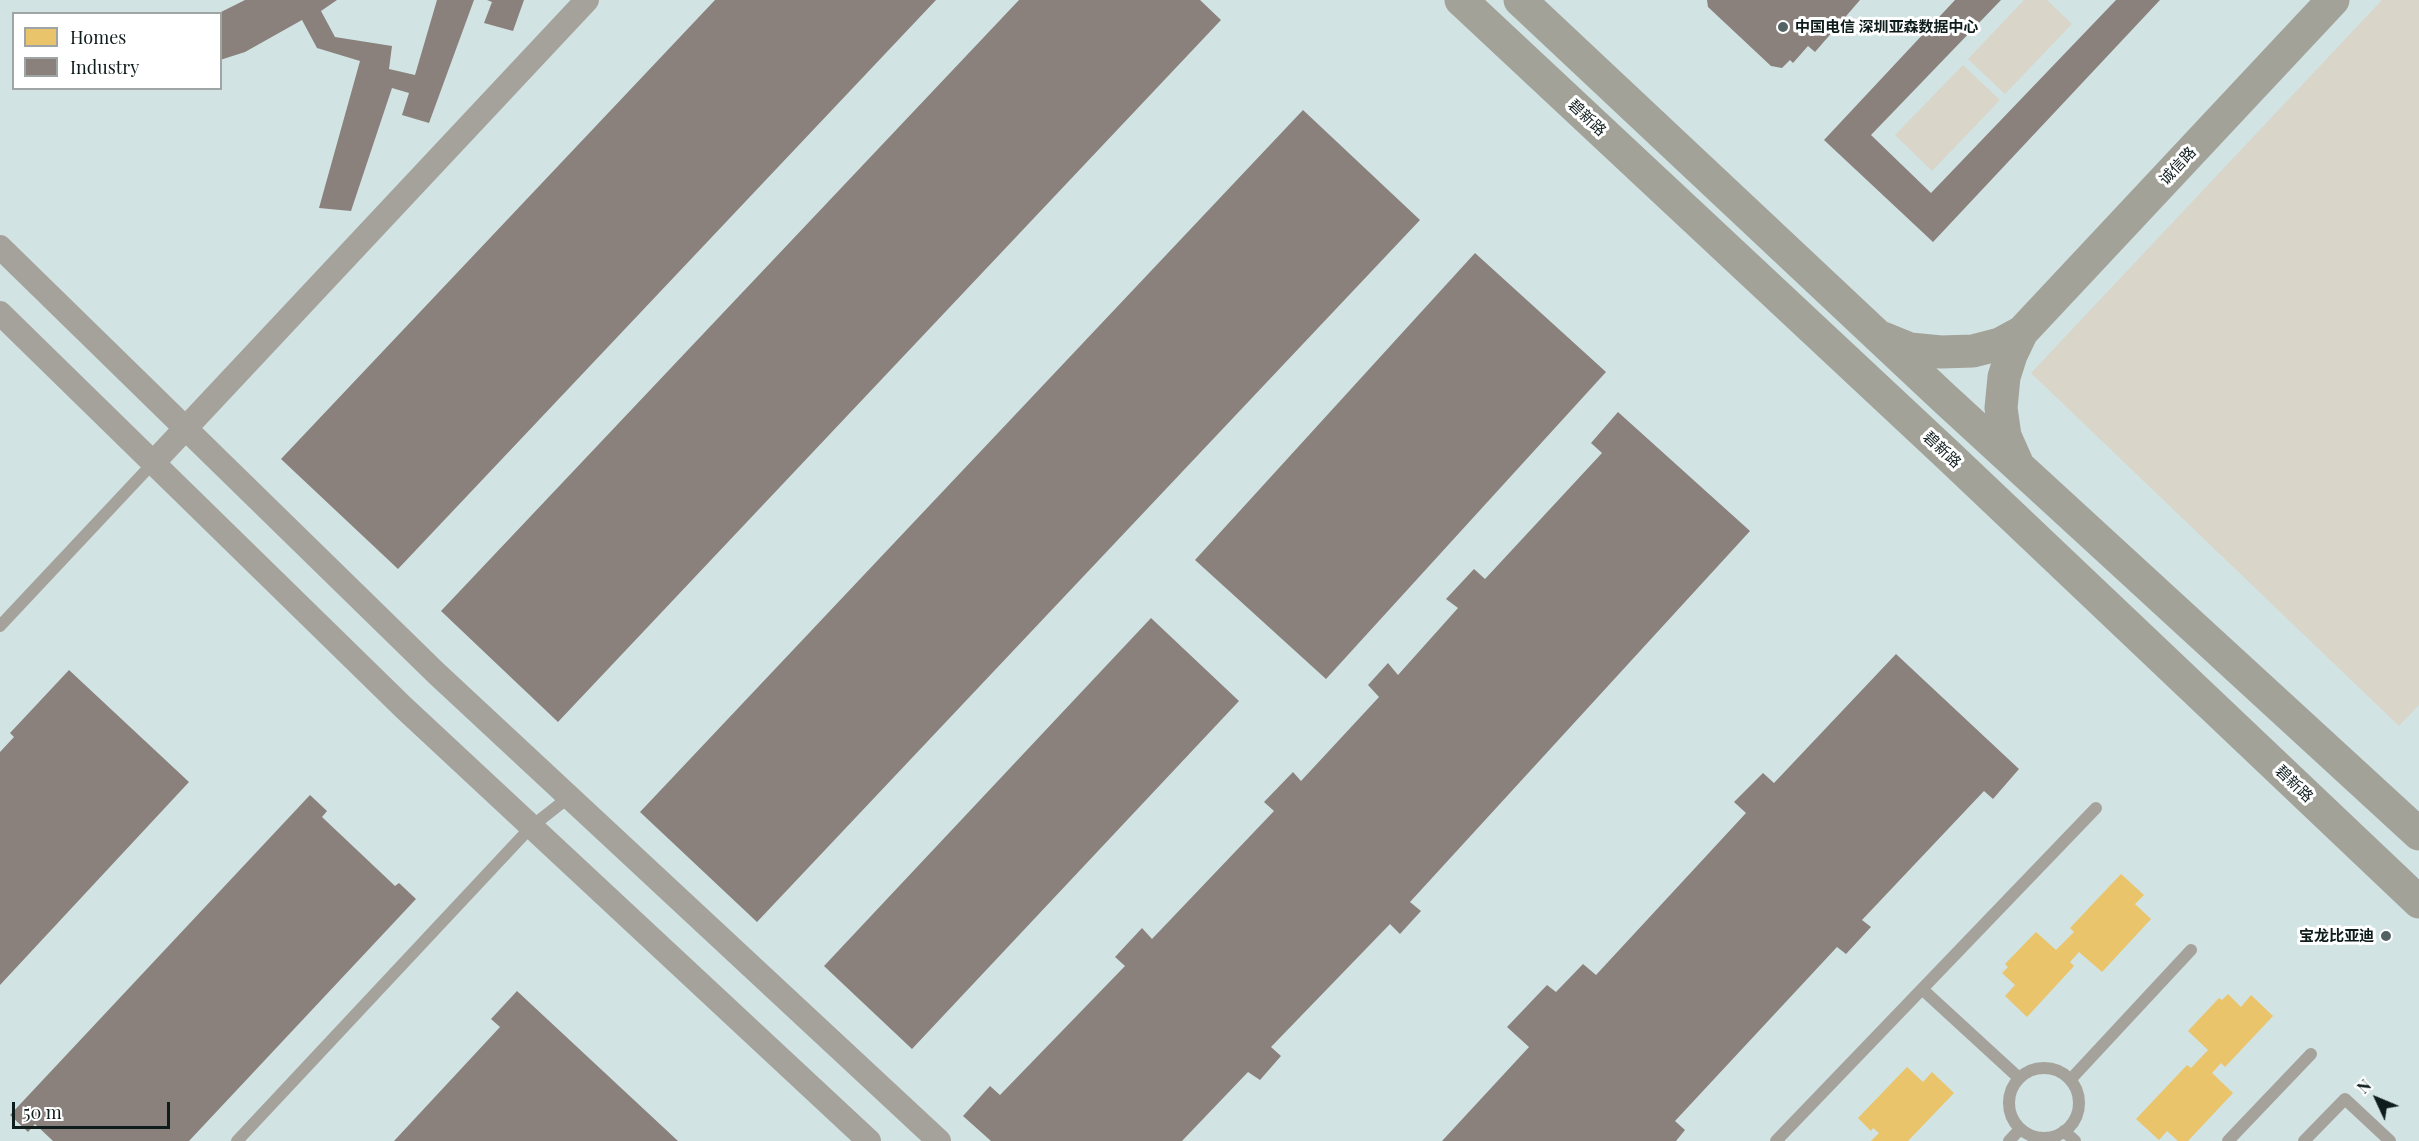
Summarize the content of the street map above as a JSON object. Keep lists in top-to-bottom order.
{
  "streets": {
    "main road": ["碧新路", "诚信路"]
  },
  "places": ["中国电信 深圳亚森数据中心", "宝龙比亚迪"],
  "legend": ["Homes", "Industry"],
  "scale_bar": "50 m",
  "north": "top left"
}
